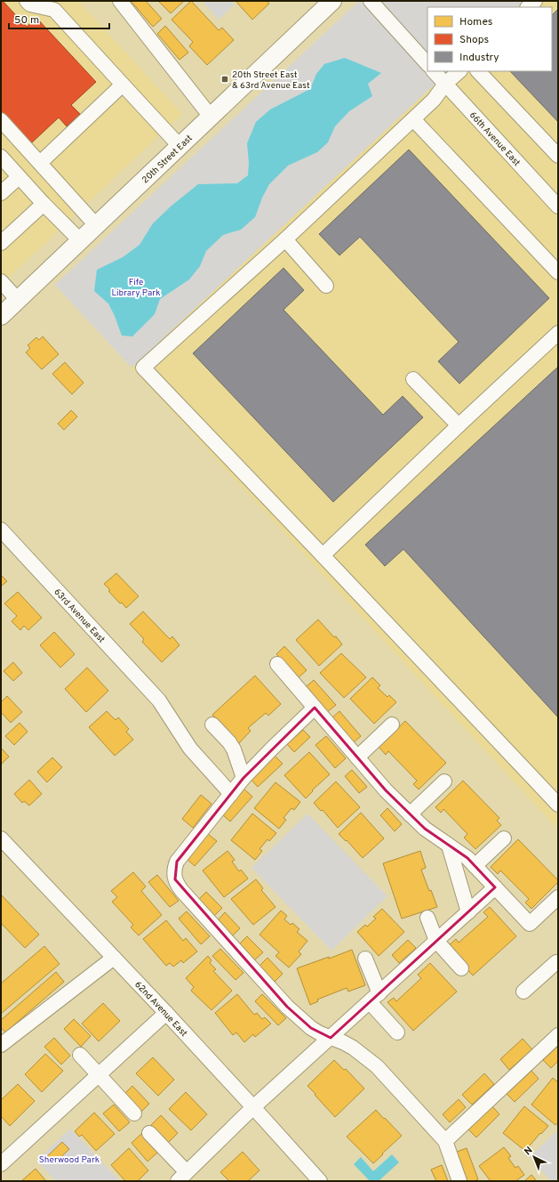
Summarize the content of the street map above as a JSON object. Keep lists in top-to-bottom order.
{
  "streets": {
    "main road": ["20th Street East"],
    "street": ["66th Avenue East", "63rd Avenue East", "62nd Avenue East"]
  },
  "parks": ["Fife Library Park", "Sherwood Park"],
  "places": {
    "transit": ["20th Street East & 63rd Avenue East"]
  },
  "legend": ["Homes", "Shops", "Industry"],
  "scale_bar": "50 m",
  "north": "top left"
}
